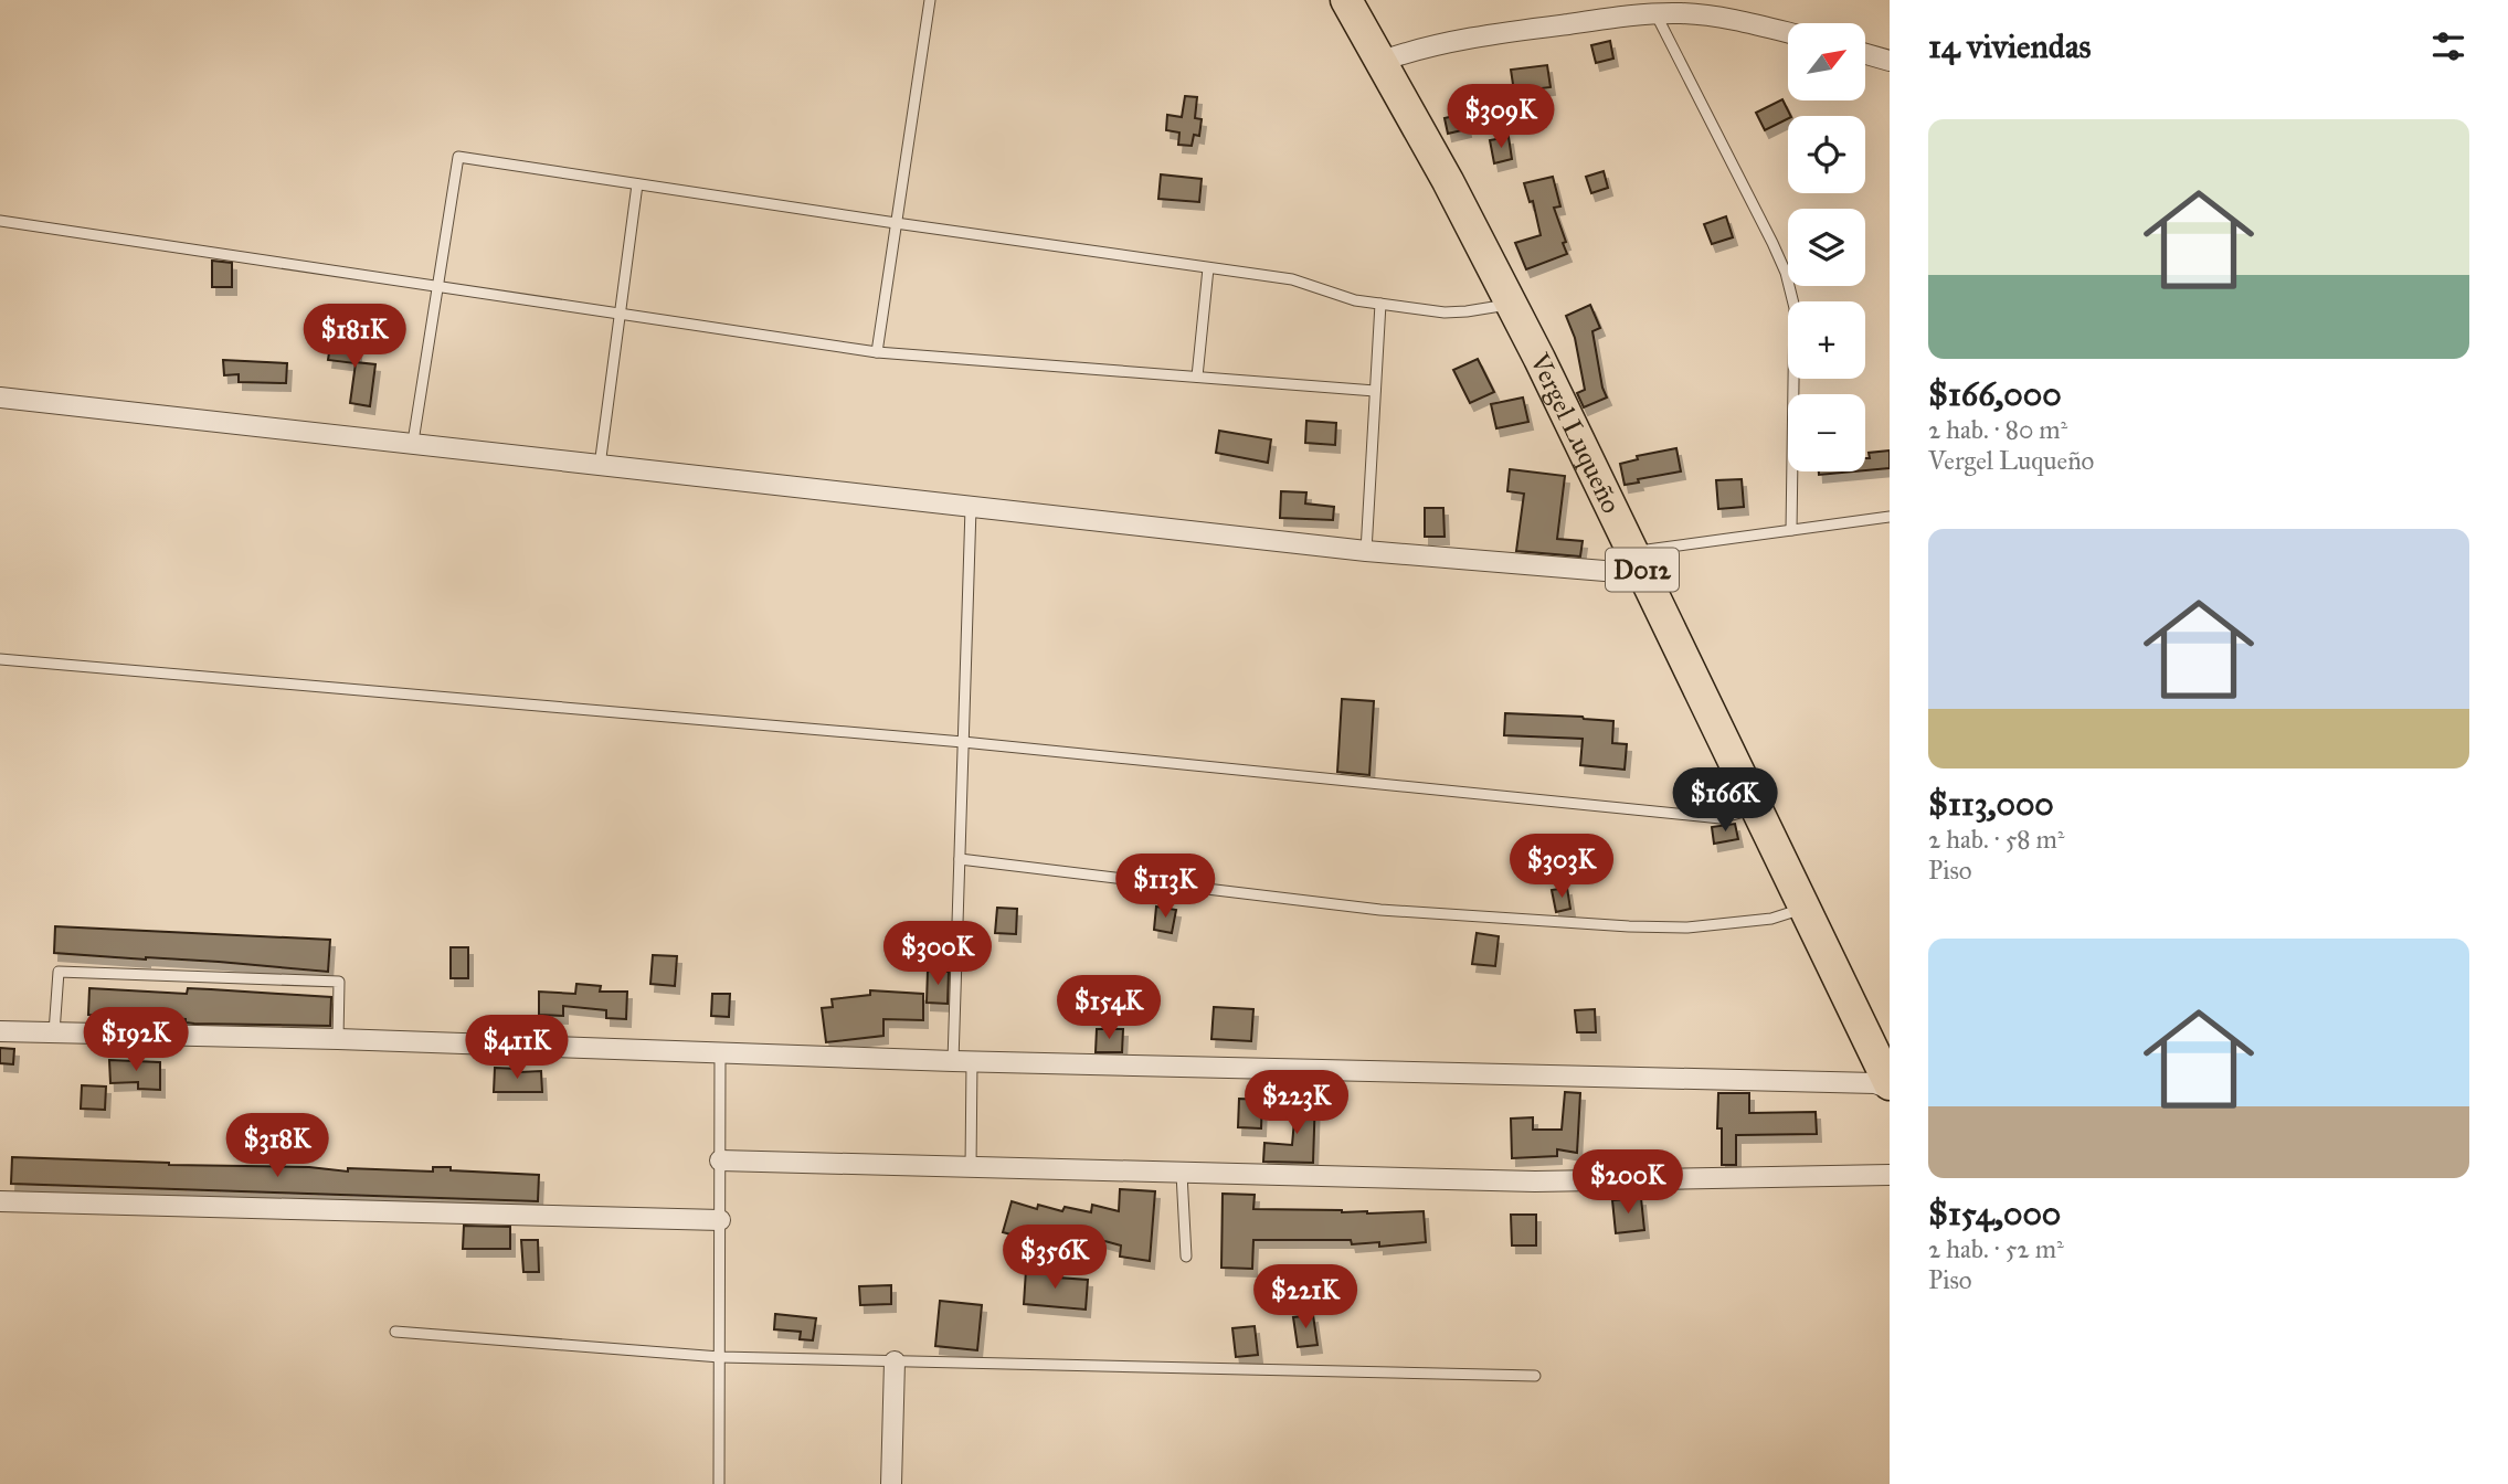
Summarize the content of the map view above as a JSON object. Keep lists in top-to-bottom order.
{
  "streets": {
    "main road": ["Vergel Luqueño", "D012"]
  },
  "north": "top right",
  "page": {
    "heading": "14 viviendas",
    "map_buttons": ["+", "−"],
    "price": [
      "$309K",
      "$181K",
      "$166K",
      "$303K",
      "$113K",
      "$300K",
      "$154K",
      "$192K",
      "$411K",
      "$223K",
      "$318K",
      "$200K",
      "$356K",
      "$221K"
    ],
    "list": [
      {
        "name": "$166,000",
        "note": "2 hab. · 80 m² · Vergel Luqueño"
      },
      {
        "name": "$113,000",
        "note": "2 hab. · 58 m² · Piso"
      },
      {
        "name": "$154,000",
        "note": "2 hab. · 52 m² · Piso"
      }
    ]
  }
}
